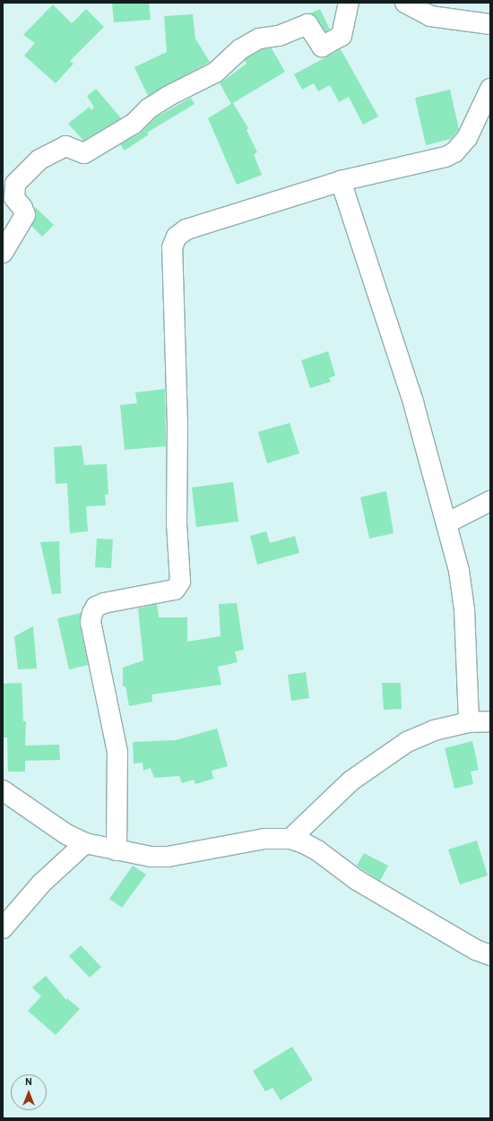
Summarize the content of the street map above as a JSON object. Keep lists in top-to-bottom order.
{
  "north": "top"
}
